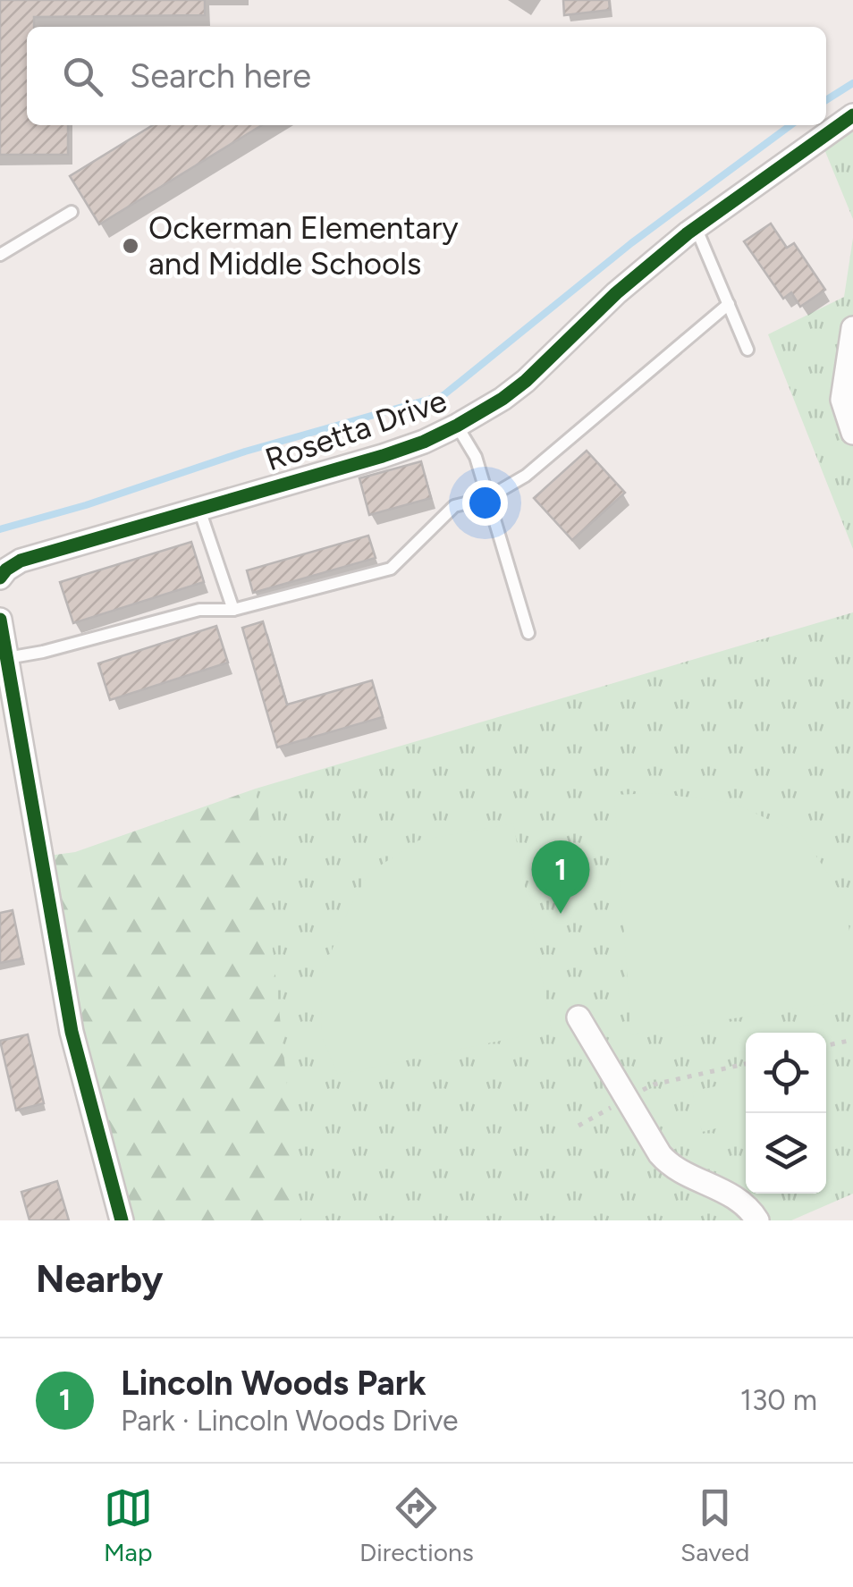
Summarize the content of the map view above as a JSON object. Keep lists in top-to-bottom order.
{
  "streets": {
    "street": ["Rosetta Drive"]
  },
  "places": ["Ockerman Elementary and Middle Schools"],
  "page": {
    "search": "Search here",
    "pins": "1",
    "heading": "Nearby",
    "list": [
      {
        "mark": "1",
        "name": "Lincoln Woods Park",
        "note": "Park · Lincoln Woods Drive",
        "value": "130 m"
      }
    ],
    "nav": ["Map", "Directions", "Saved"]
  }
}
